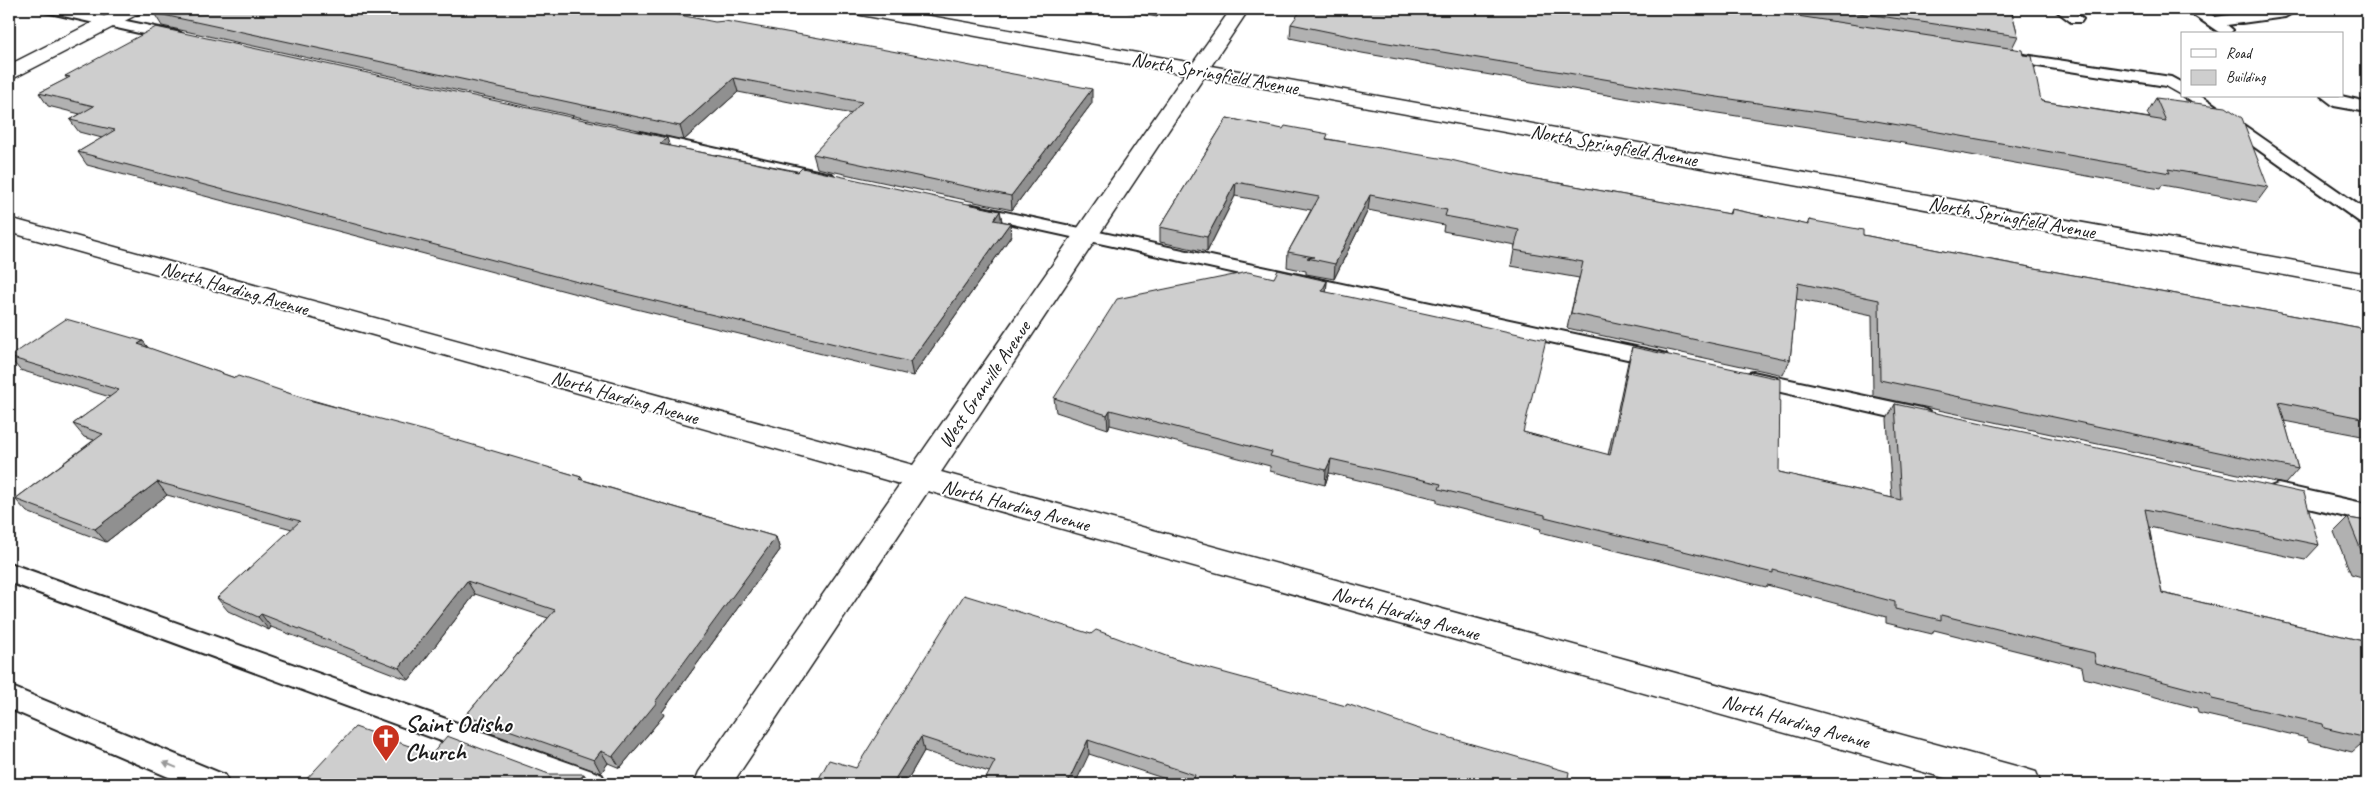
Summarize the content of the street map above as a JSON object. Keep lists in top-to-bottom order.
{
  "streets": {
    "street": ["North Springfield Avenue", "North Harding Avenue", "West Granville Avenue"]
  },
  "crossings": [
    ["North Springfield Avenue", "West Granville Avenue"],
    ["North Harding Avenue", "West Granville Avenue"]
  ],
  "places": {
    "church": ["Saint Odisho Church"]
  },
  "legend": ["Road", "Building"]
}
